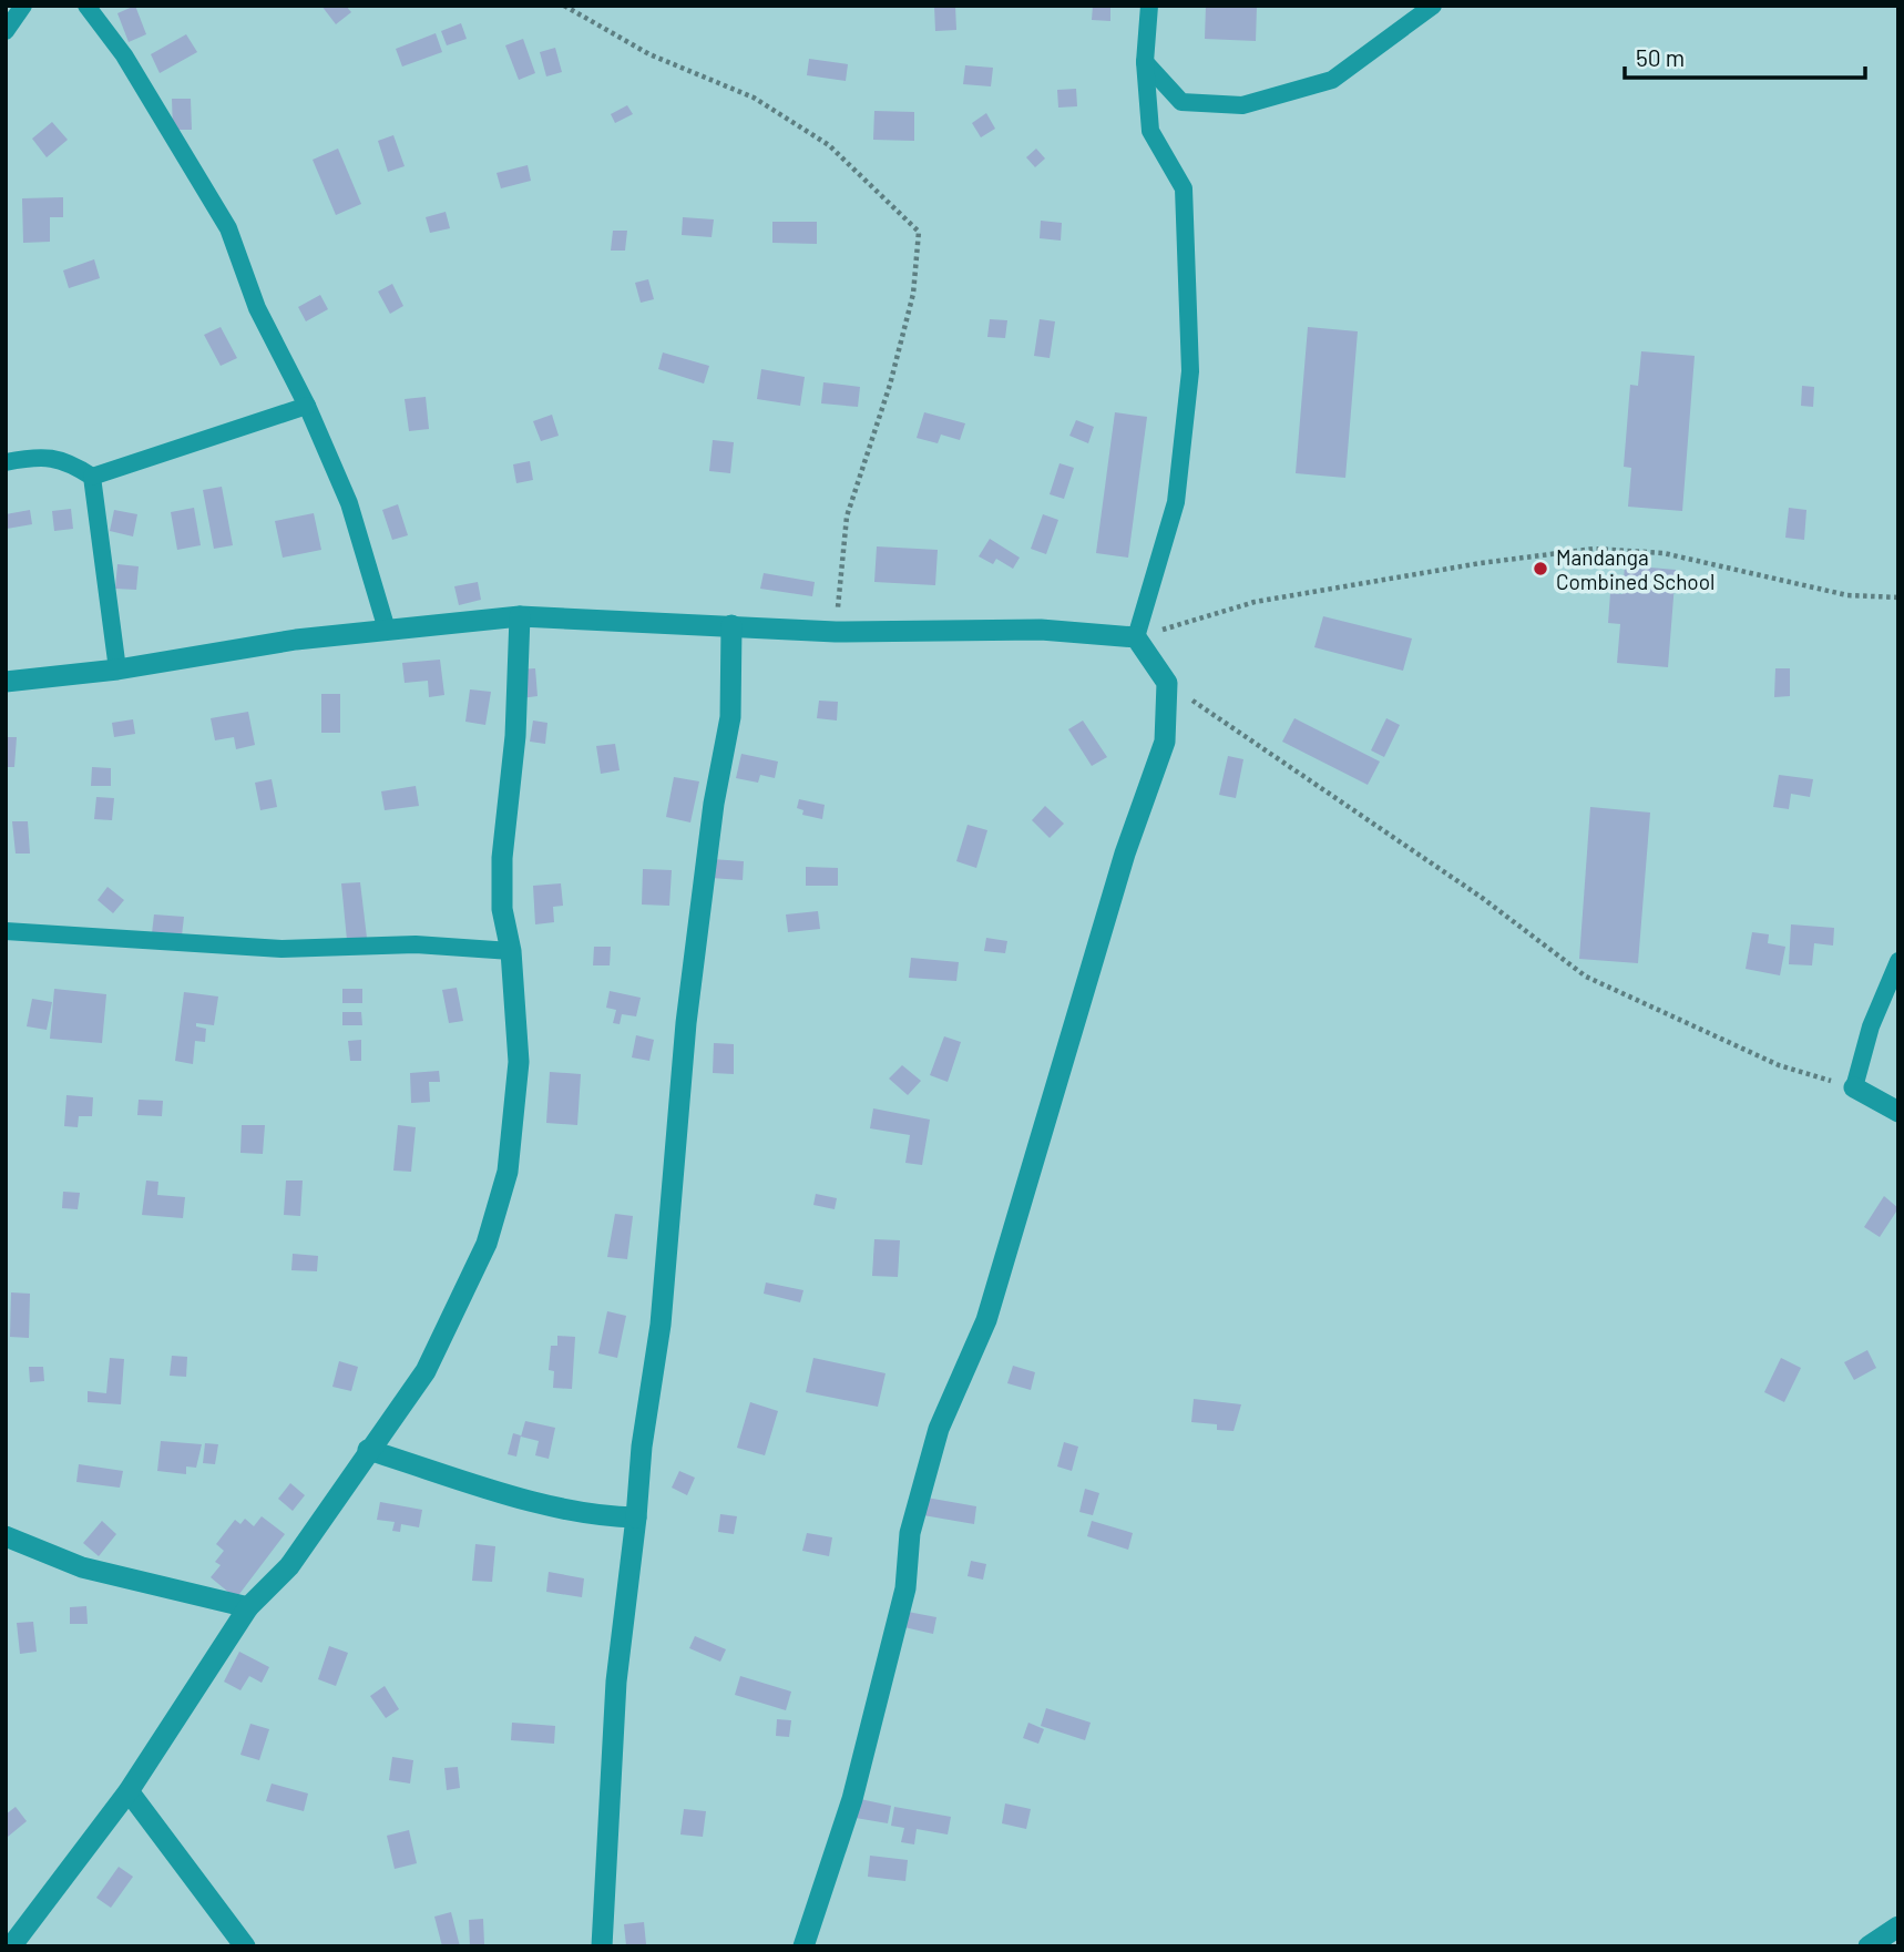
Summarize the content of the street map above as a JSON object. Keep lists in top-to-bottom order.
{
  "places": ["Mandanga Combined School"],
  "scale_bar": "50 m"
}
